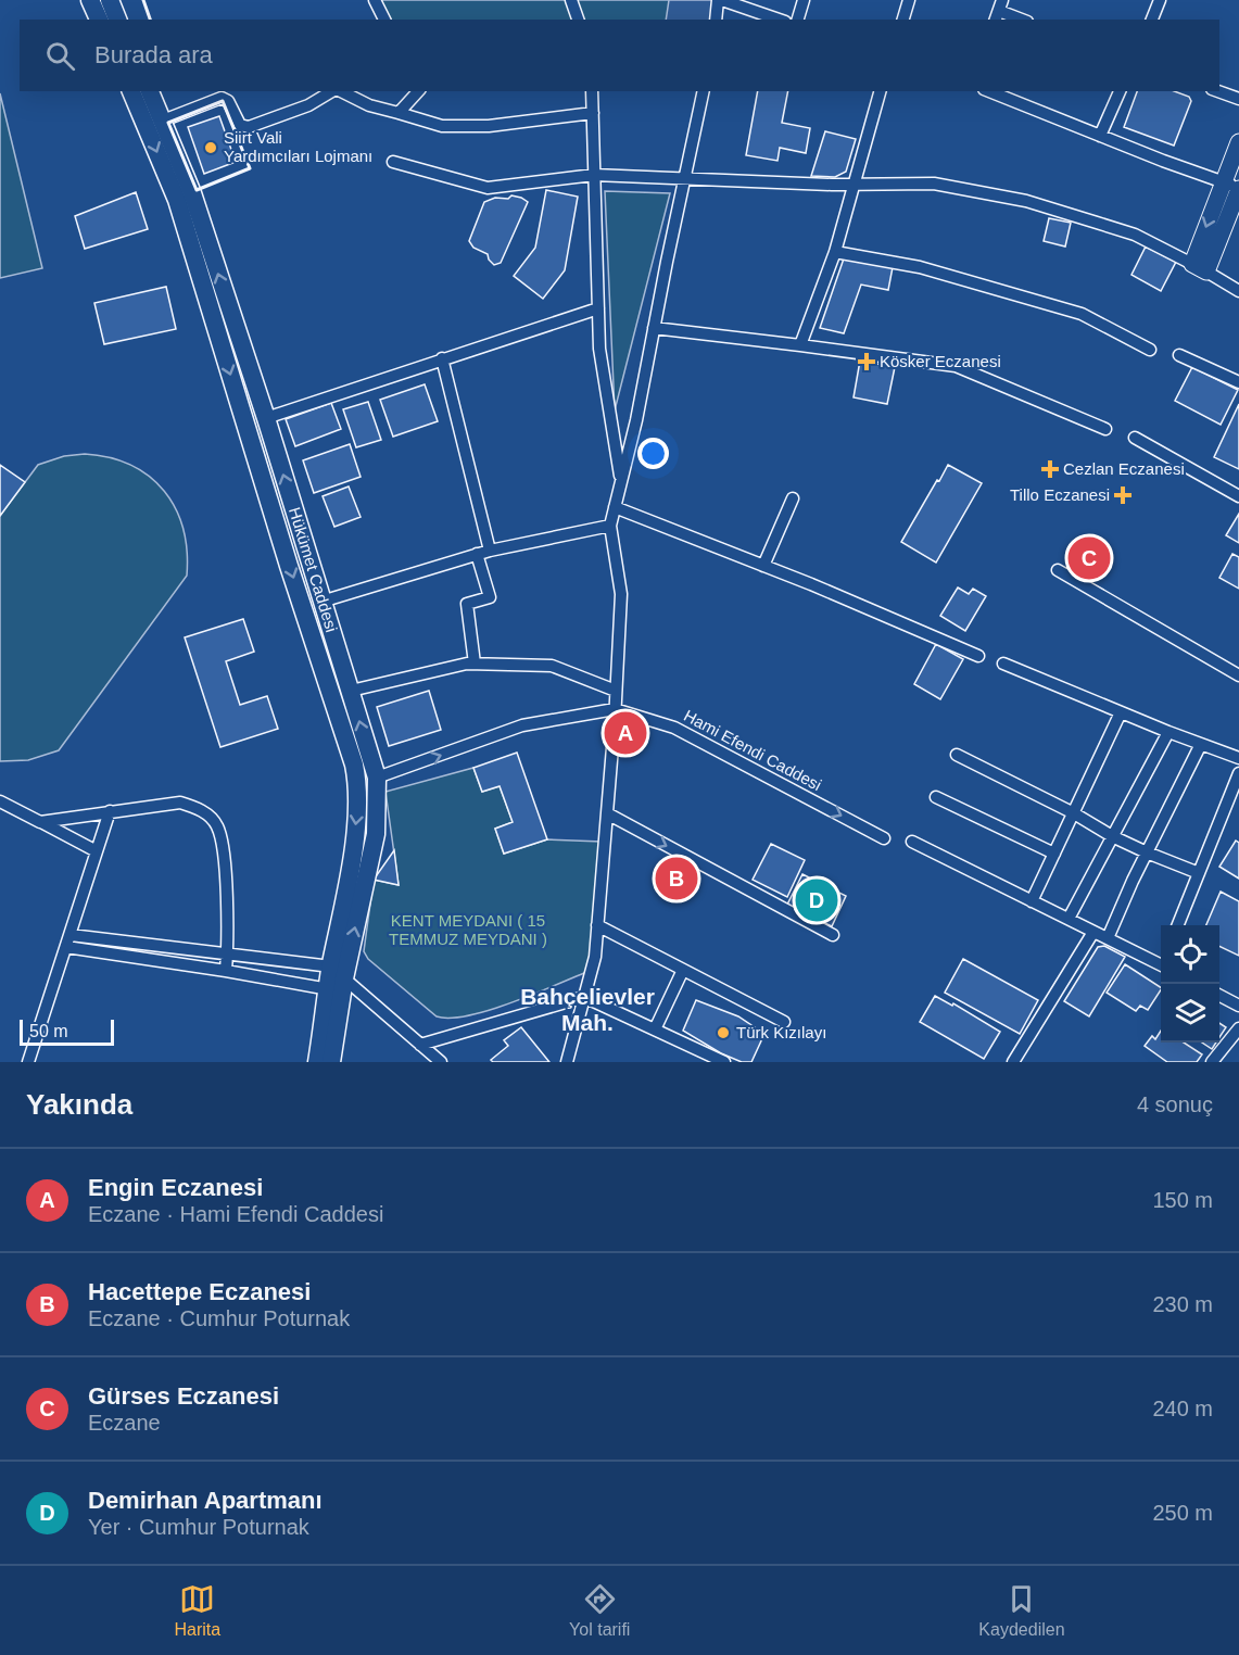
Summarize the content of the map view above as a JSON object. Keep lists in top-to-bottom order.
{
  "streets": {
    "main road": ["Hükümet Caddesi"],
    "street": ["Hami Efendi Caddesi"]
  },
  "crossings": [
    ["Hükümet Caddesi", "Hami Efendi Caddesi"]
  ],
  "districts": ["Bahçelievler Mah."],
  "parks": ["KENT MEYDANI ( 15 TEMMUZ MEYDANI )"],
  "places": {
    "other": ["Siirt Vali Yardımcıları Lojmanı", "Türk Kızılayı"],
    "health": ["Kösker Eczanesi", "Cezlan Eczanesi", "Tillo Eczanesi"]
  },
  "scale_bar": "50 m",
  "page": {
    "search": "Burada ara",
    "pins": [
      "C",
      "A",
      "B",
      "D"
    ],
    "scale": "50 m",
    "heading": ["Yakında", "4 sonuç"],
    "list": [
      {
        "mark": "A",
        "name": "Engin Eczanesi",
        "note": "Eczane · Hami Efendi Caddesi",
        "value": "150 m"
      },
      {
        "mark": "B",
        "name": "Hacettepe Eczanesi",
        "note": "Eczane · Cumhur Poturnak",
        "value": "230 m"
      },
      {
        "mark": "C",
        "name": "Gürses Eczanesi",
        "note": "Eczane",
        "value": "240 m"
      },
      {
        "mark": "D",
        "name": "Demirhan Apartmanı",
        "note": "Yer · Cumhur Poturnak",
        "value": "250 m"
      }
    ],
    "nav": ["Harita", "Yol tarifi", "Kaydedilen"]
  }
}
